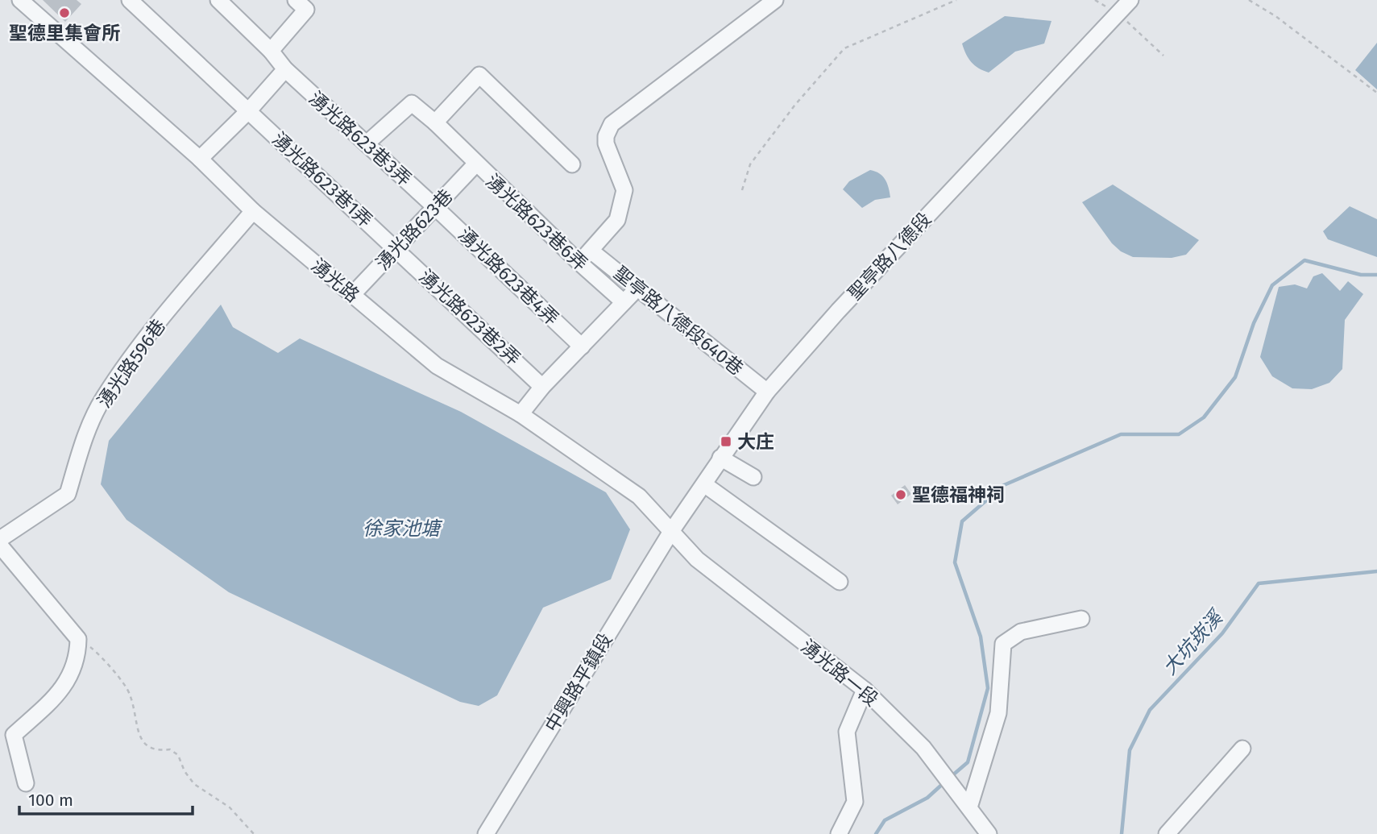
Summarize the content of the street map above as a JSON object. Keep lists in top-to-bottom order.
{
  "streets": {
    "street": [
      "湧光路623巷3弄",
      "湧光路623巷1弄",
      "湧光路623巷6弄",
      "湧光路623巷",
      "聖亭路八德段",
      "湧光路623巷4弄",
      "湧光路",
      "湧光路623巷2弄",
      "聖亭路八德段640巷",
      "湧光路596巷",
      "湧光路一段",
      "中興路平鎮段"
    ]
  },
  "crossings": [
    ["湧光路623巷3弄", "湧光路623巷6弄"],
    ["湧光路623巷3弄", "湧光路623巷"],
    ["湧光路623巷3弄", "湧光路623巷4弄"],
    ["湧光路623巷1弄", "湧光路623巷"],
    ["湧光路623巷1弄", "湧光路623巷2弄"],
    ["湧光路623巷6弄", "湧光路623巷"],
    ["湧光路623巷", "湧光路623巷4弄"],
    ["湧光路623巷", "湧光路"],
    ["湧光路623巷", "湧光路623巷2弄"],
    ["聖亭路八德段", "湧光路"],
    ["聖亭路八德段", "聖亭路八德段640巷"],
    ["聖亭路八德段", "湧光路一段"],
    ["聖亭路八德段", "中興路平鎮段"],
    ["湧光路", "湧光路596巷"],
    ["湧光路", "湧光路一段"],
    ["湧光路", "中興路平鎮段"],
    ["湧光路一段", "中興路平鎮段"]
  ],
  "water": ["徐家池塘", "大坑崁溪"],
  "places": {
    "other": ["聖德里集會所", "聖德福神祠"],
    "transit": ["大庄"]
  },
  "scale_bar": "100 m"
}
